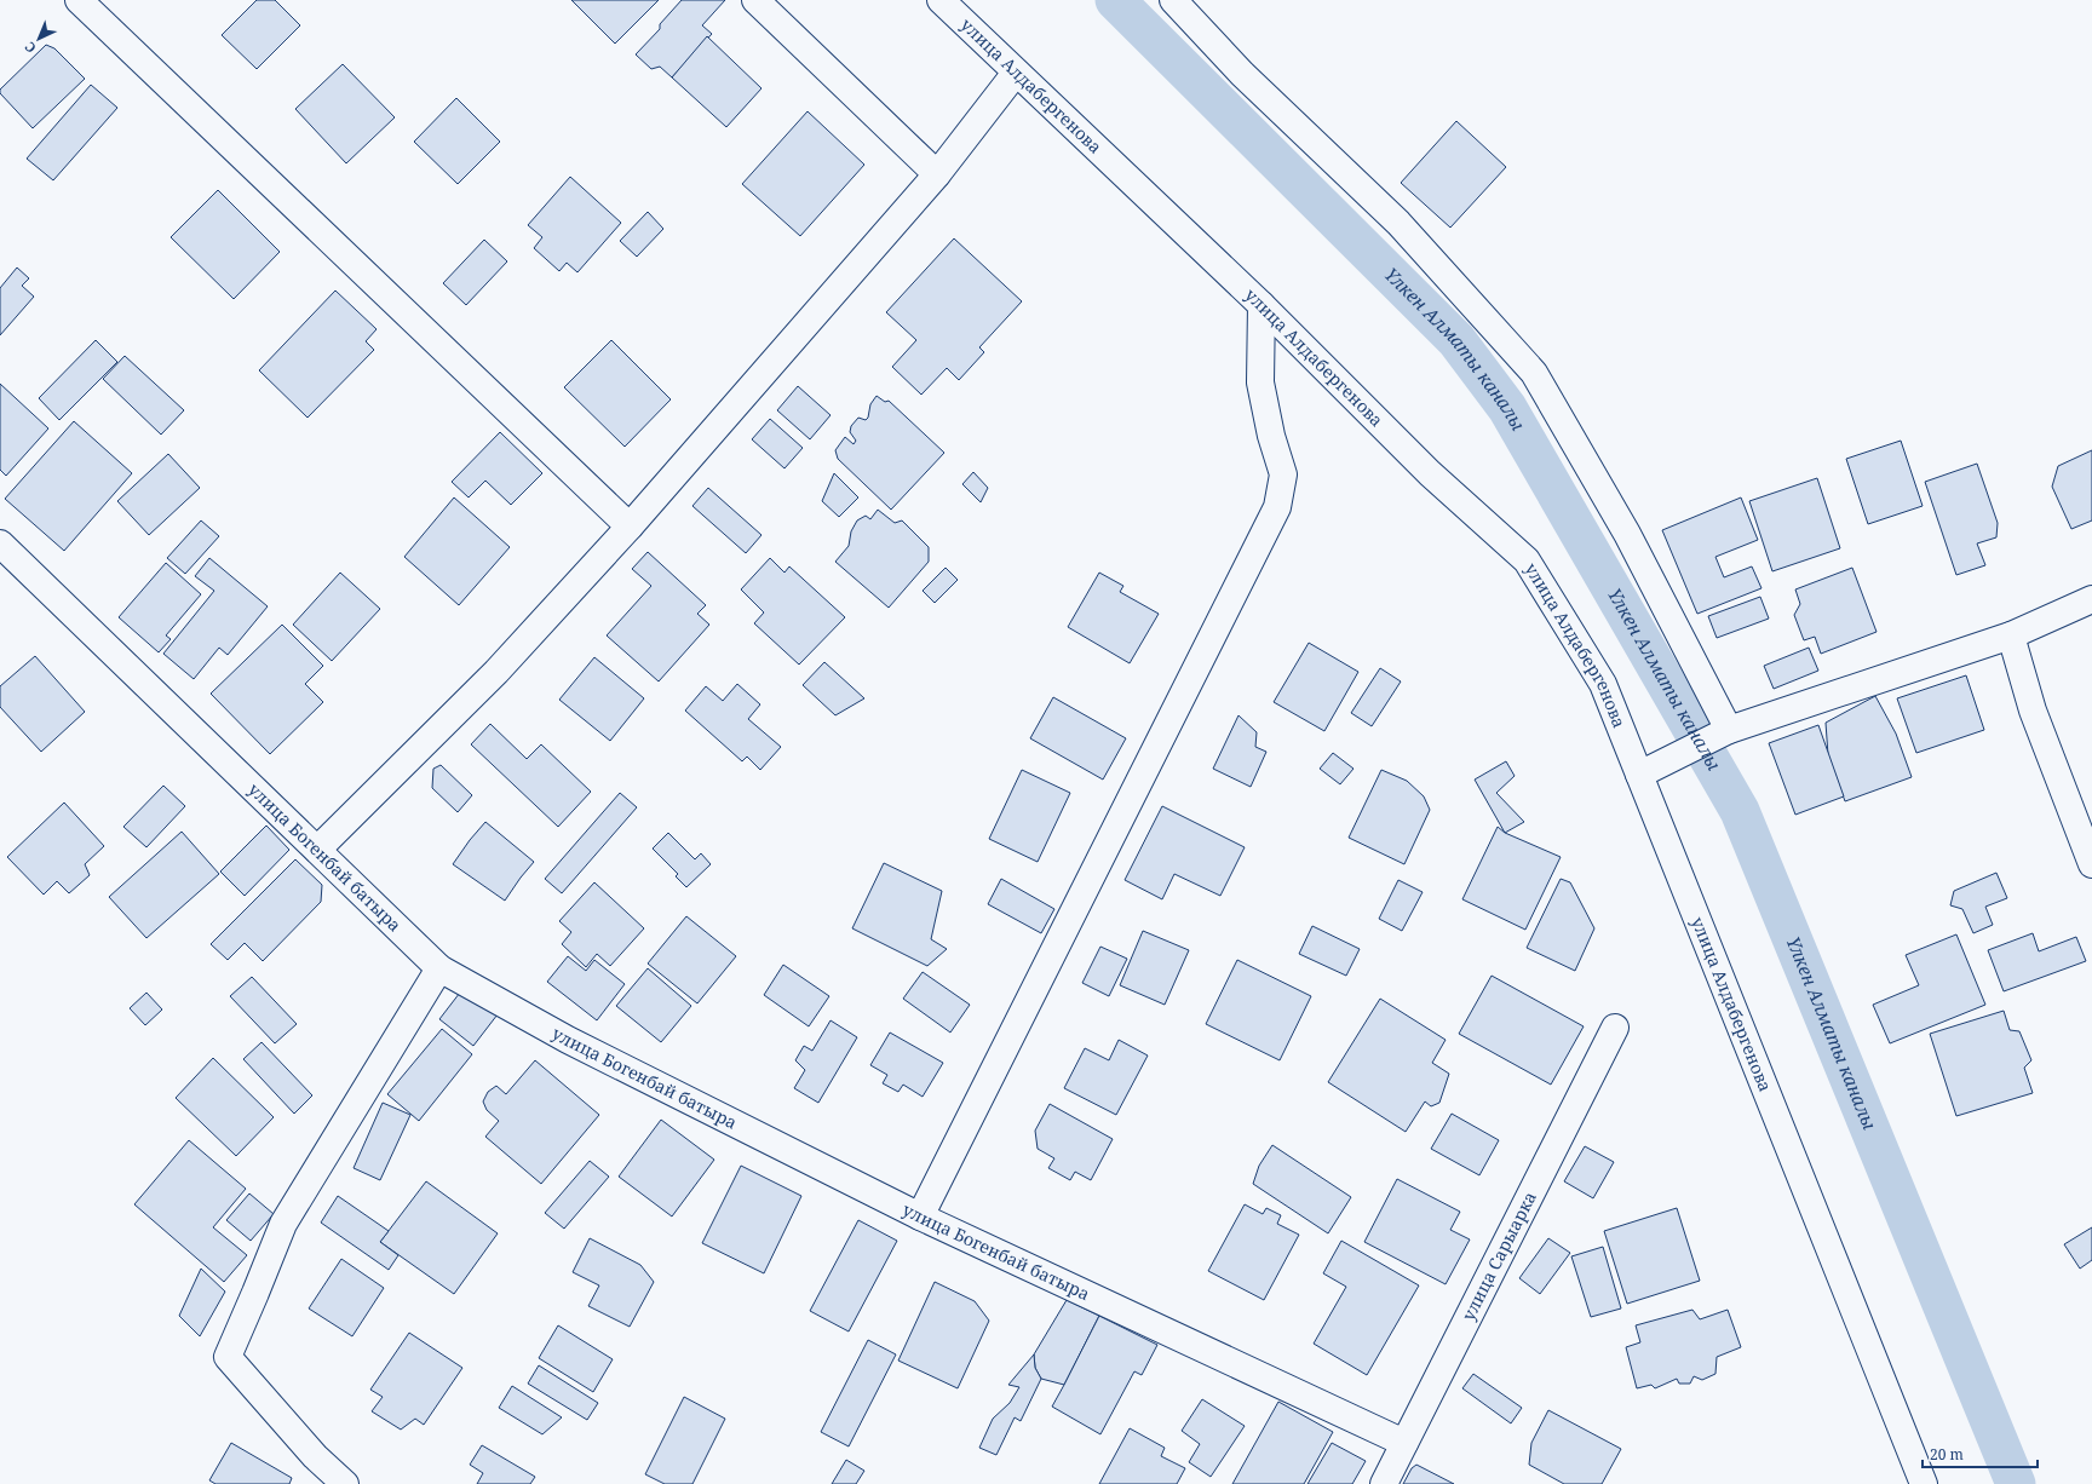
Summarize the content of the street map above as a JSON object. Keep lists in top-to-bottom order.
{
  "streets": {
    "street": ["улица Алдабергенова", "улица Богенбай батыра", "улица Сарыарка"]
  },
  "crossings": [
    ["улица Богенбай батыра", "улица Сарыарка"]
  ],
  "water": ["Үлкен Алматы каналы"],
  "scale_bar": "20 m",
  "north": "bottom left"
}
